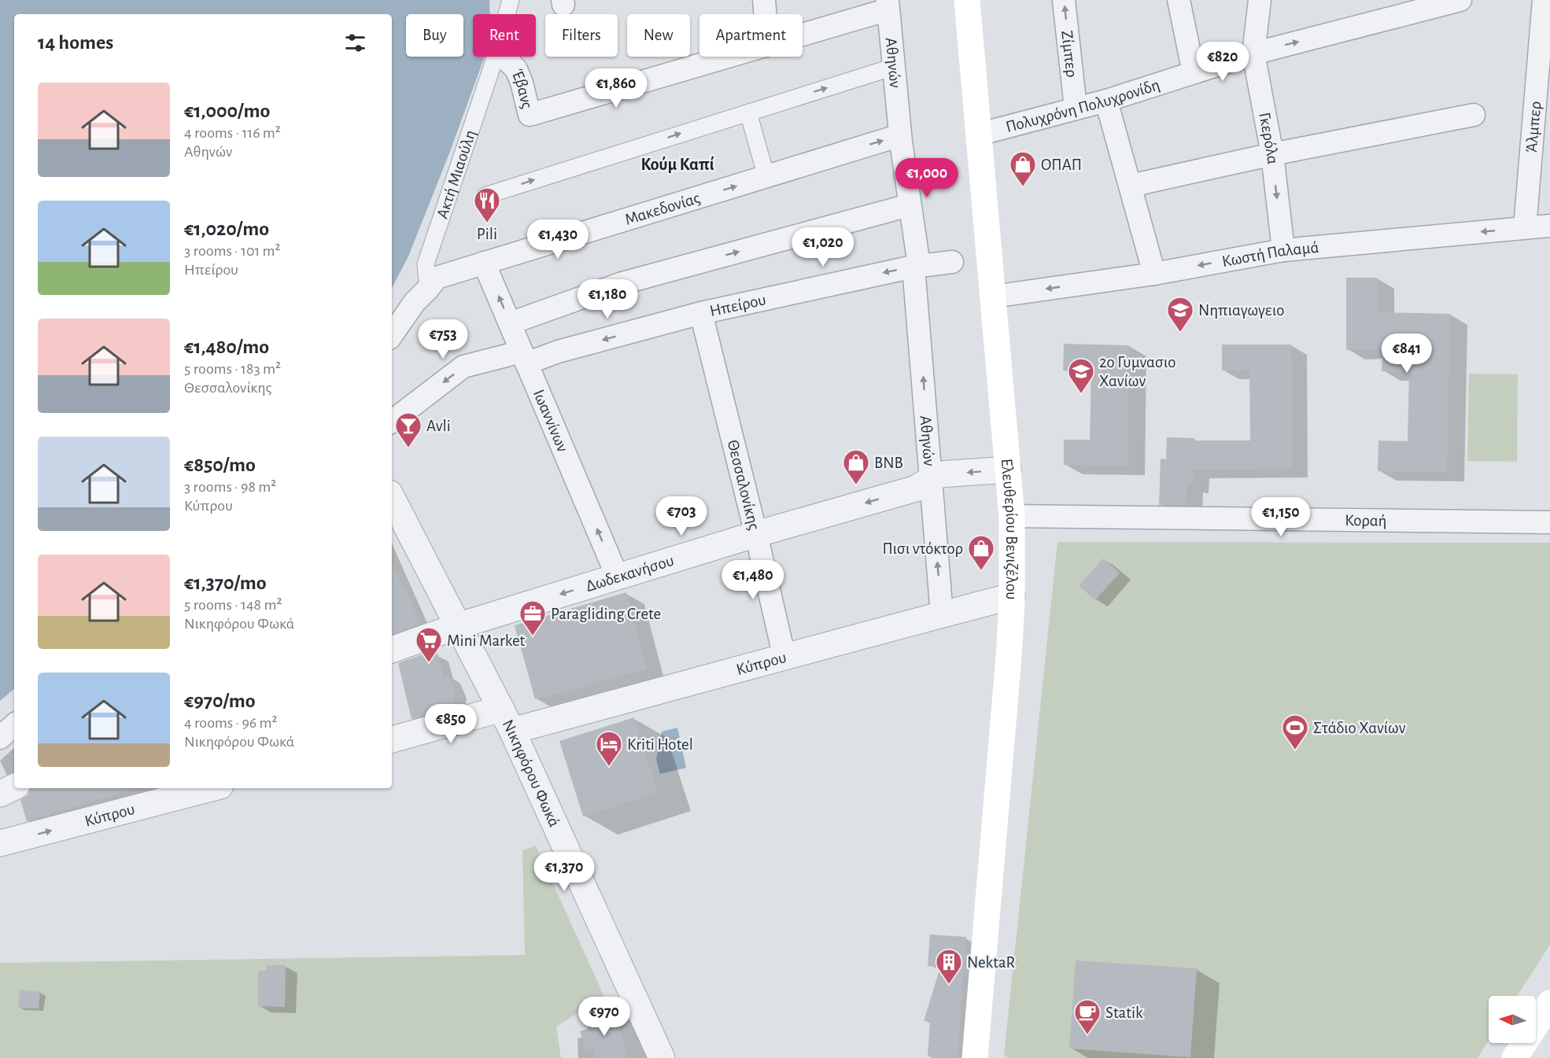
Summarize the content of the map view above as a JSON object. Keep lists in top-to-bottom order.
{
  "streets": {
    "main road": ["Ελευθερίου Βενιζέλου"],
    "street": [
      "Ζίμπερ",
      "Αθηνών",
      "Έβανς",
      "Πολυχρόνη Πολυχρονίδη",
      "Άλμπερ",
      "Γκερόλα",
      "Ακτή Μιαούλη",
      "Μακεδονίας",
      "Κωστή Παλαμά",
      "Ηπείρου",
      "Ιωαννίνων",
      "Θεσσαλονίκης",
      "Κοραή",
      "Δωδεκανήσου",
      "Κύπρου",
      "Νικηφόρου Φωκά"
    ]
  },
  "crossings": [
    ["Ζίμπερ", "Πολυχρόνη Πολυχρονίδη"],
    ["Αθηνών", "Έβανς"],
    ["Αθηνών", "Μακεδονίας"],
    ["Αθηνών", "Ηπείρου"],
    ["Αθηνών", "Δωδεκανήσου"],
    ["Αθηνών", "Κύπρου"],
    ["Πολυχρόνη Πολυχρονίδη", "Γκερόλα"],
    ["Πολυχρόνη Πολυχρονίδη", "Ελευθερίου Βενιζέλου"],
    ["Άλμπερ", "Κωστή Παλαμά"],
    ["Γκερόλα", "Κωστή Παλαμά"],
    ["Ακτή Μιαούλη", "Μακεδονίας"],
    ["Μακεδονίας", "Ιωαννίνων"],
    ["Κωστή Παλαμά", "Ελευθερίου Βενιζέλου"],
    ["Ηπείρου", "Ιωαννίνων"],
    ["Ηπείρου", "Θεσσαλονίκης"],
    ["Ιωαννίνων", "Δωδεκανήσου"],
    ["Θεσσαλονίκης", "Δωδεκανήσου"],
    ["Θεσσαλονίκης", "Κύπρου"],
    ["Κοραή", "Ελευθερίου Βενιζέλου"],
    ["Ελευθερίου Βενιζέλου", "Δωδεκανήσου"],
    ["Ελευθερίου Βενιζέλου", "Κύπρου"],
    ["Δωδεκανήσου", "Νικηφόρου Φωκά"],
    ["Κύπρου", "Νικηφόρου Φωκά"]
  ],
  "one_way": ["Αθηνών", "Ιωαννίνων", "Δωδεκανήσου"],
  "districts": ["Κούμ Καπί"],
  "places": {
    "shop": ["ΟΠΑΠ", "BNB", "Πισι ντόκτορ"],
    "restaurant": ["Pili"],
    "school or university": ["Νηπιαγωγειο", "2ο Γυμνασιο Χανίων"],
    "bar": ["Avli"],
    "office": ["Paragliding Crete"],
    "supermarket": ["Mini Market"],
    "sports": ["Στάδιο Χανίων"],
    "hotel": ["Kriti Hotel"],
    "building": ["NektaR"],
    "cafe": ["Statik"]
  },
  "north": "left",
  "page": {
    "chip": [
      "Buy",
      "Rent",
      "Filters",
      "New",
      "Apartment"
    ],
    "heading": "14 homes",
    "price": [
      "€820",
      "€1,860",
      "€1,000",
      "€1,430",
      "€1,020",
      "€1,180",
      "€753",
      "€841",
      "€703",
      "€1,150",
      "€1,480",
      "€850",
      "€1,370",
      "€970"
    ],
    "list": [
      {
        "name": "€1,000/mo",
        "note": "4 rooms · 116 m² · Αθηνών"
      },
      {
        "name": "€1,020/mo",
        "note": "3 rooms · 101 m² · Ηπείρου"
      },
      {
        "name": "€1,480/mo",
        "note": "5 rooms · 183 m² · Θεσσαλονίκης"
      },
      {
        "name": "€850/mo",
        "note": "3 rooms · 98 m² · Κύπρου"
      },
      {
        "name": "€1,370/mo",
        "note": "5 rooms · 148 m² · Νικηφόρου Φωκά"
      },
      {
        "name": "€970/mo",
        "note": "4 rooms · 96 m² · Νικηφόρου Φωκά"
      }
    ]
  }
}
